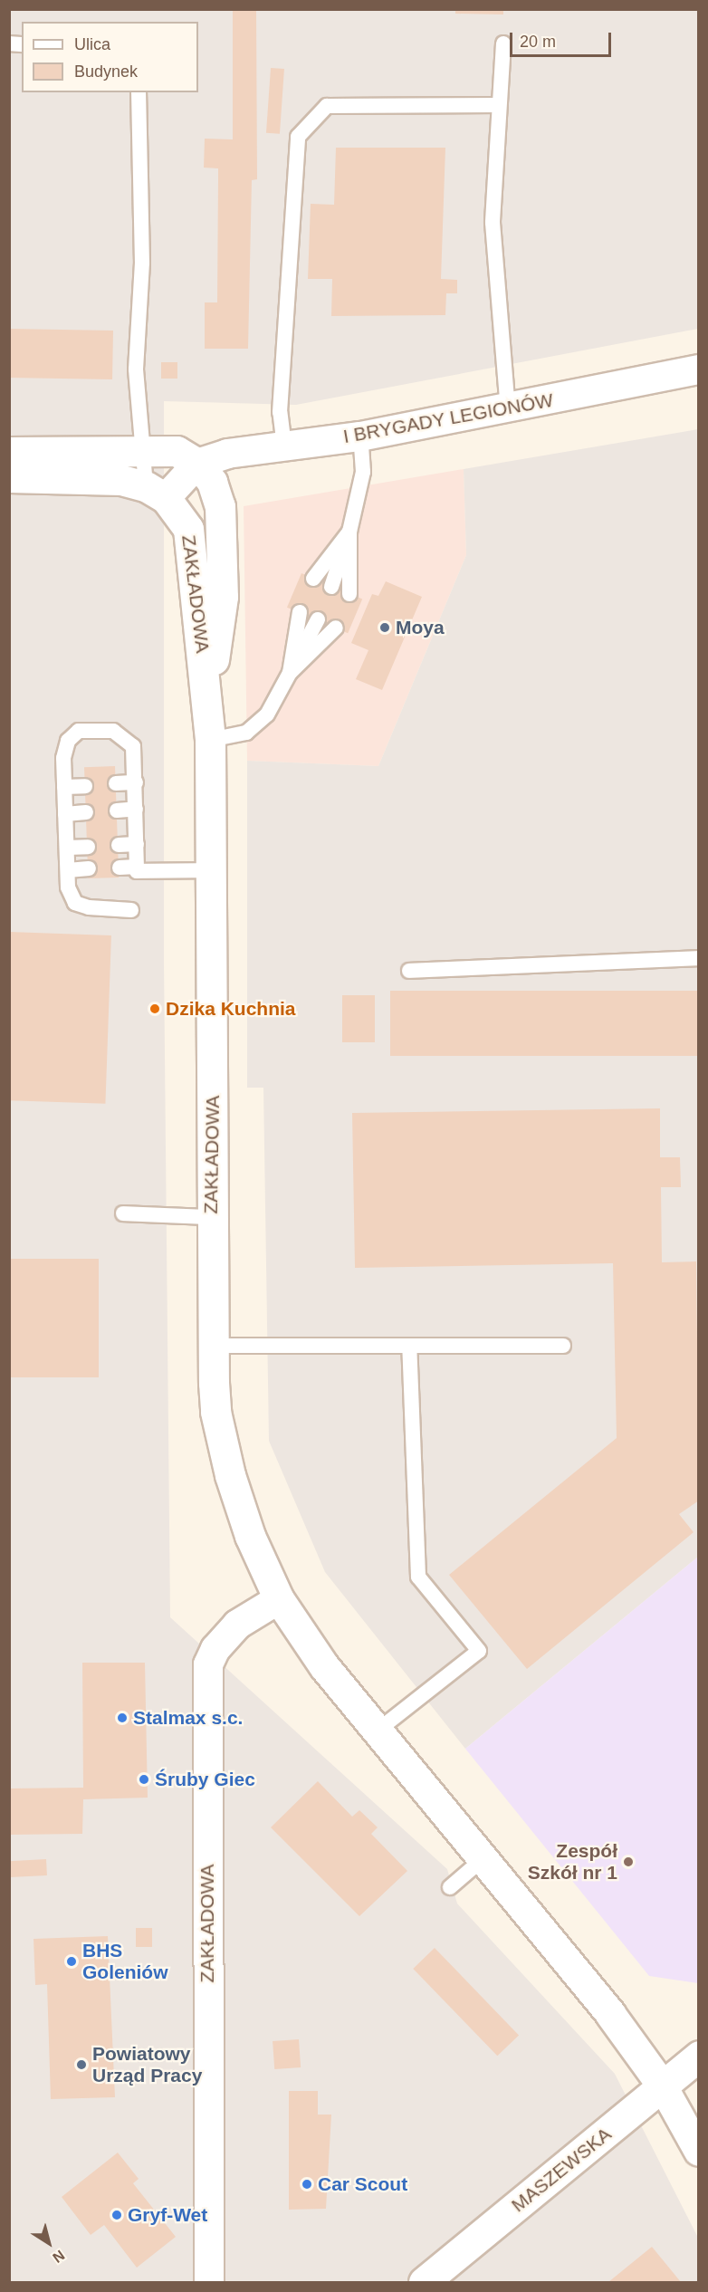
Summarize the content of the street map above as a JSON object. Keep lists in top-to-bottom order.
{
  "streets": {
    "street": ["I BRYGADY LEGIONÓW", "ZAKŁADOWA", "MASZEWSKA"]
  },
  "crossings": [
    ["I BRYGADY LEGIONÓW", "ZAKŁADOWA"],
    ["ZAKŁADOWA", "MASZEWSKA"]
  ],
  "places": [
    "Moya",
    "Dzika Kuchnia",
    "Stalmax s.c.",
    "Śruby Giec",
    "Zespół Szkół nr 1",
    "BHS Goleniów",
    "Powiatowy Urząd Pracy",
    "Car Scout",
    "Gryf-Wet"
  ],
  "legend": ["Ulica", "Budynek"],
  "scale_bar": "20 m",
  "north": "bottom right"
}
